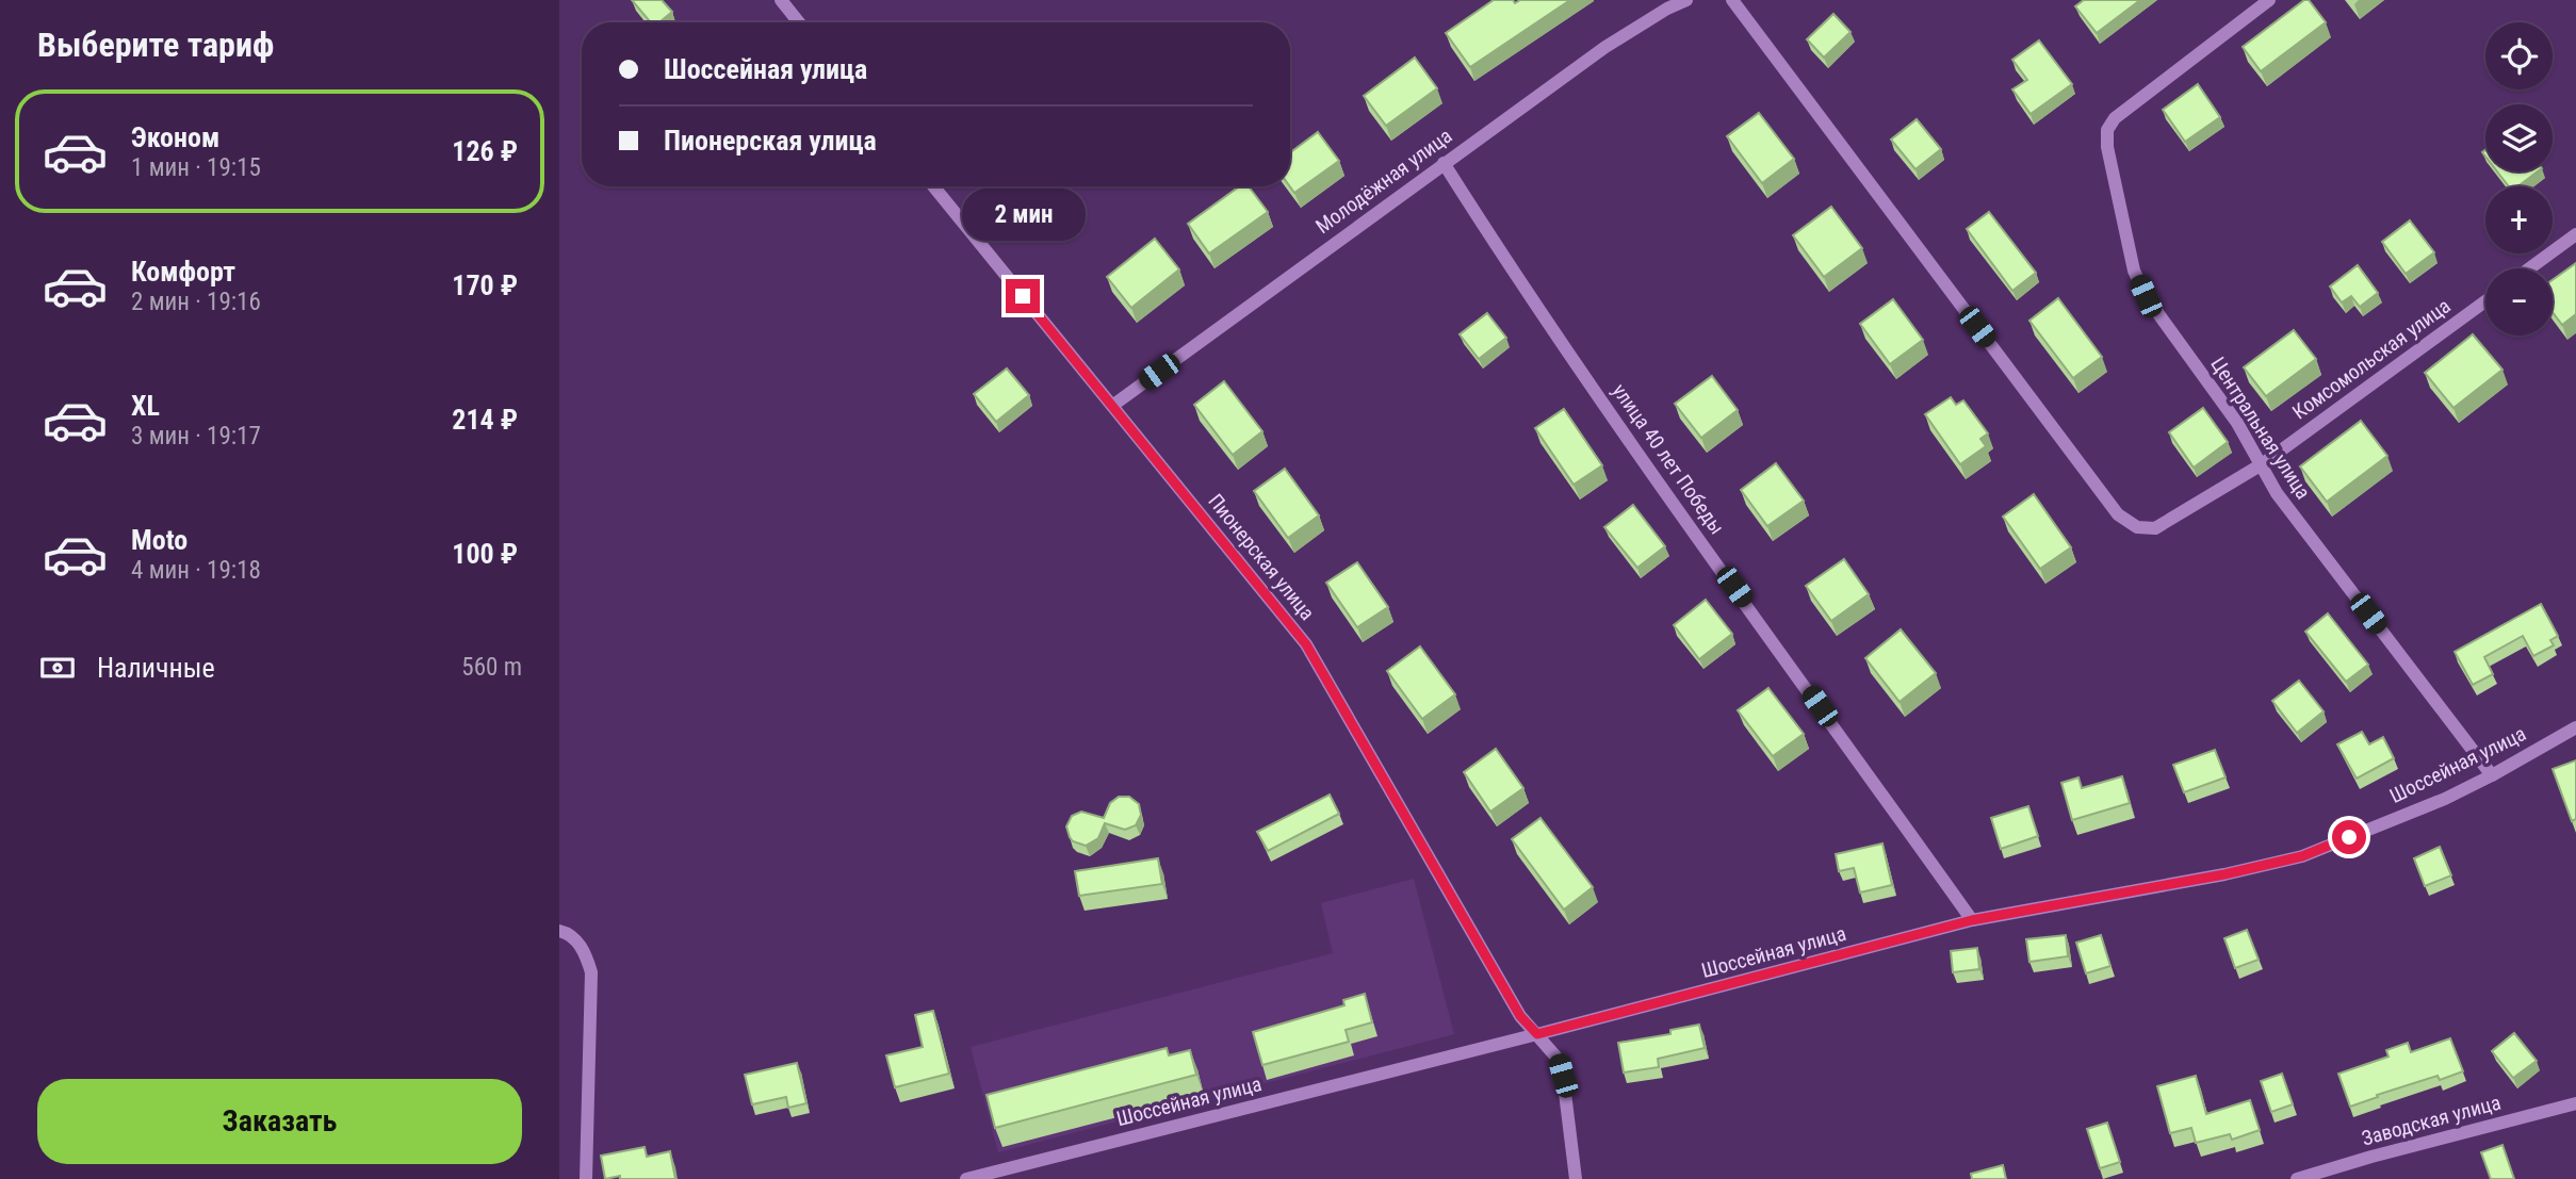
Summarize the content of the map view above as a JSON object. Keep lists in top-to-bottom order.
{
  "streets": {
    "street": [
      "Молодёжная улица",
      "Комсомольская улица",
      "Центральная улица",
      "улица 40 лет Победы",
      "Пионерская улица",
      "Шоссейная улица",
      "Заводская улица"
    ]
  },
  "crossings": [
    ["Молодёжная улица", "улица 40 лет Победы"],
    ["Молодёжная улица", "Пионерская улица"],
    ["Комсомольская улица", "Центральная улица"],
    ["Центральная улица", "Шоссейная улица"],
    ["улица 40 лет Победы", "Шоссейная улица"],
    ["Пионерская улица", "Шоссейная улица"]
  ],
  "page": {
    "heading": "Выберите тариф",
    "map_buttons": ["+", "−"],
    "banner": ["Шоссейная улица", "Пионерская улица"],
    "list": [
      {
        "name": "Эконом",
        "note": "1 мин · 19:15",
        "value": "126 ₽"
      },
      {
        "name": "Комфорт",
        "note": "2 мин · 19:16",
        "value": "170 ₽"
      },
      {
        "name": "XL",
        "note": "3 мин · 19:17",
        "value": "214 ₽"
      },
      {
        "name": "Moto",
        "note": "4 мин · 19:18",
        "value": "100 ₽"
      }
    ],
    "bubble": "2 мин",
    "pay": ["Наличные", "560 m"],
    "buttons": "Заказать"
  }
}
